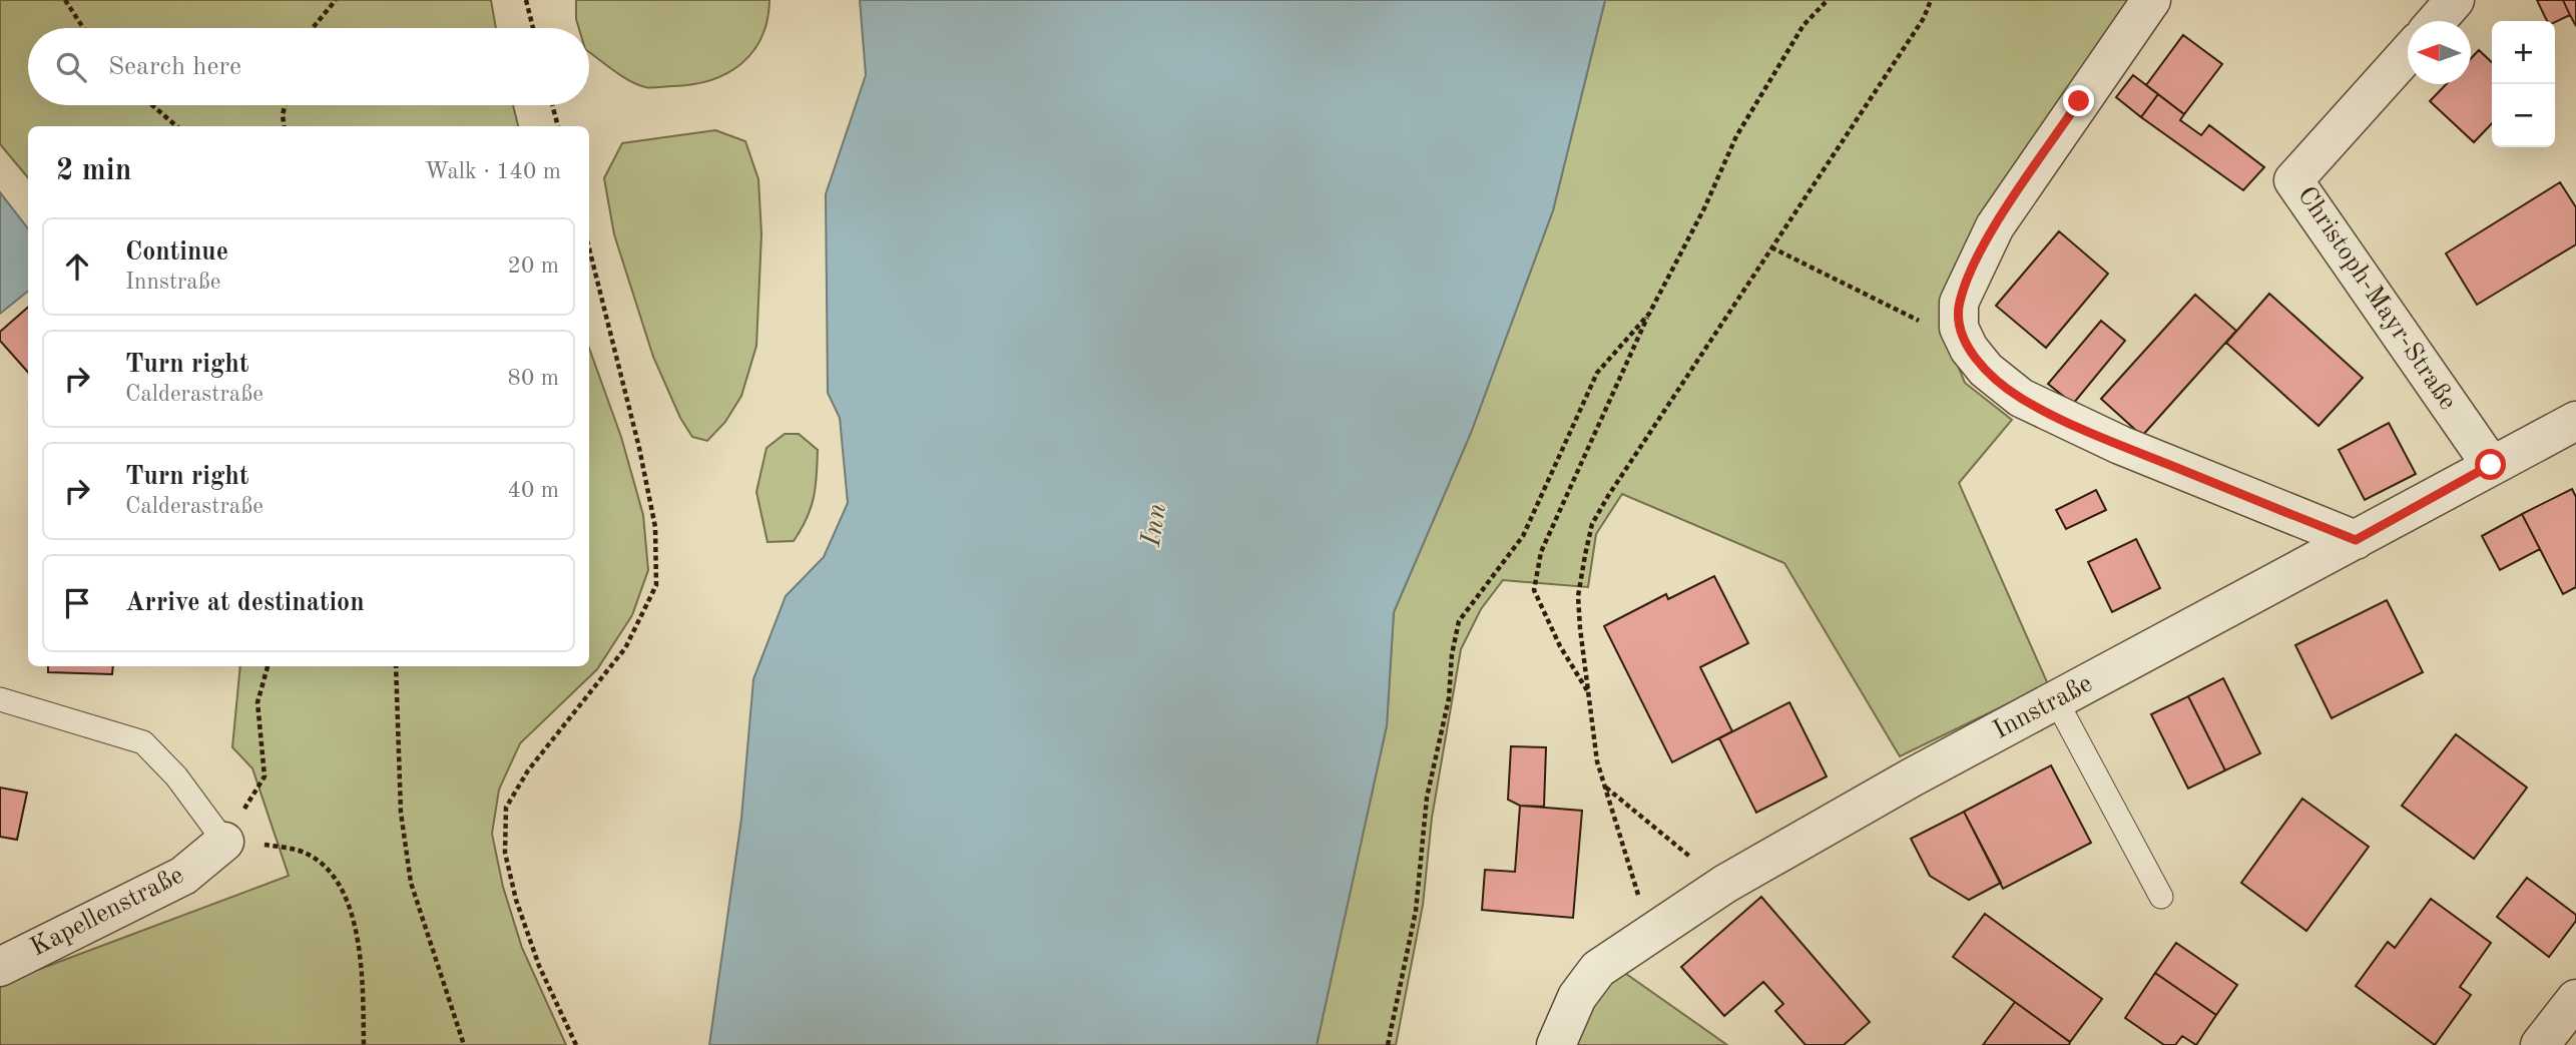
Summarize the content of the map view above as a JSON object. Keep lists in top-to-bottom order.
{
  "streets": {
    "street": ["Christoph-Mayr-Straße", "Innstraße", "Kapellenstraße"]
  },
  "crossings": [
    ["Christoph-Mayr-Straße", "Innstraße"]
  ],
  "water": ["Inn"],
  "north": "left",
  "page": {
    "map_buttons": ["+", "−"],
    "search": "Search here",
    "heading": ["2 min", "Walk · 140 m"],
    "list": [
      ["Continue", "Innstraße", "20 m"],
      ["Turn right", "Calderastraße", "80 m"],
      ["Turn right", "Calderastraße", "40 m"],
      "Arrive at destination"
    ]
  }
}
